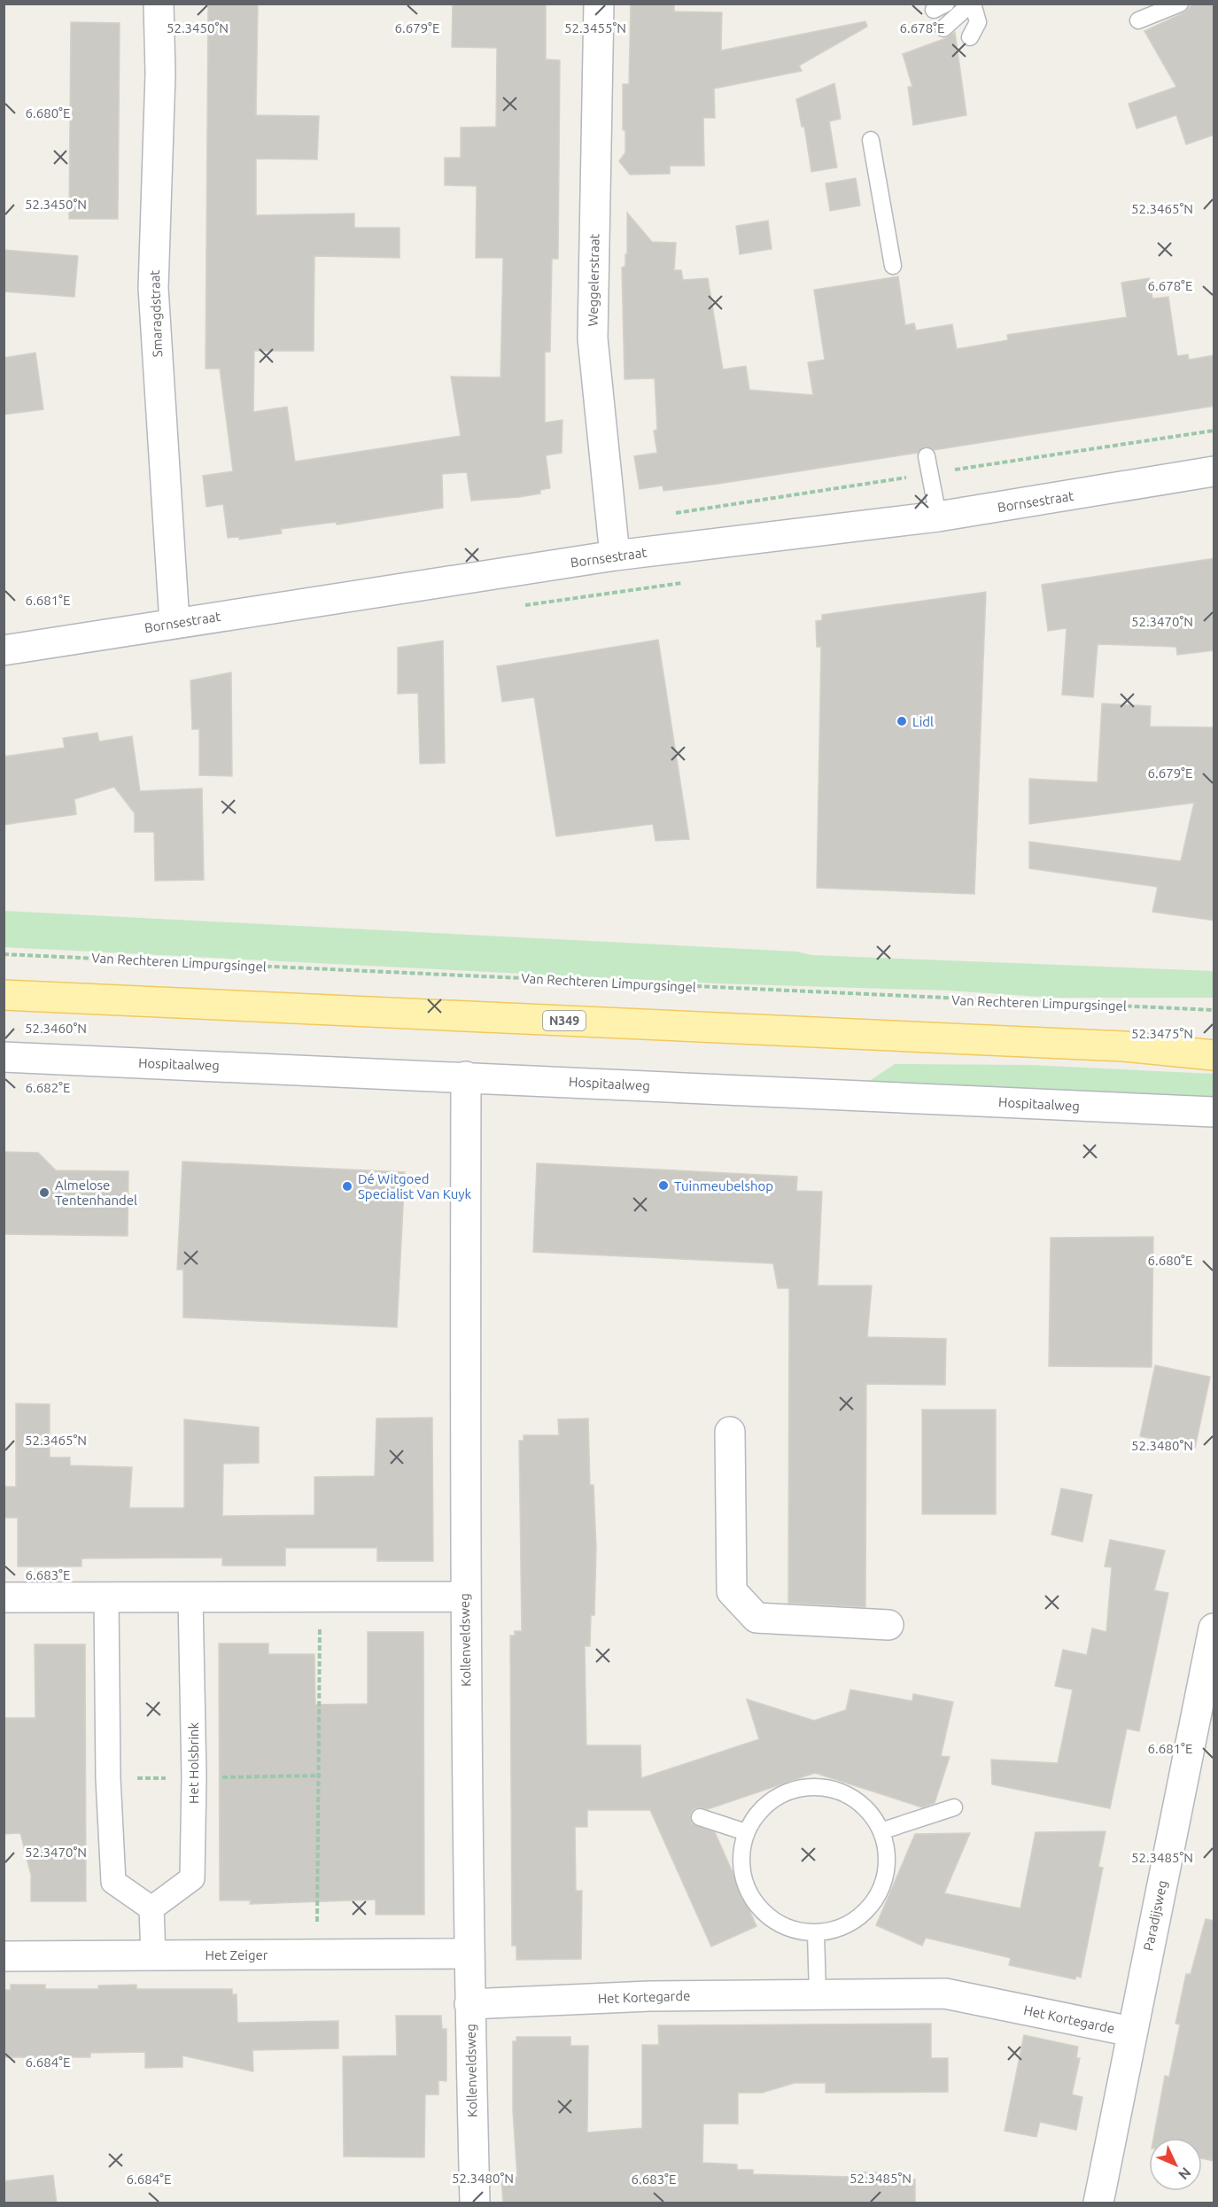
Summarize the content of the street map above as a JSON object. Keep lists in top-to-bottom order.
{
  "streets": {
    "main road": ["N349"],
    "street": [
      "Weggelerstraat",
      "Smaragdstraat",
      "Bornsestraat",
      "Hospitaalweg",
      "Kollenveldsweg",
      "Het Holsbrink",
      "Paradijsweg",
      "Het Zeiger",
      "Het Kortegarde"
    ],
    "path": ["Van Rechteren Limpurgsingel"]
  },
  "crossings": [
    ["Weggelerstraat", "Bornsestraat"],
    ["Smaragdstraat", "Bornsestraat"],
    ["Hospitaalweg", "Kollenveldsweg"],
    ["Kollenveldsweg", "Het Zeiger"],
    ["Kollenveldsweg", "Het Kortegarde"],
    ["Paradijsweg", "Het Kortegarde"]
  ],
  "places": [
    "Lidl",
    "Tuinmeubelshop",
    "Dé Witgoed Specialist Van Kuyk",
    "Almelose Tentenhandel"
  ],
  "north": "bottom right",
  "coordinates": [
    "6.679°E",
    "6.678°E",
    "52.3450°N",
    "52.3455°N",
    "6.680°E",
    "52.3465°N",
    "6.681°E",
    "52.3470°N",
    "52.3460°N",
    "52.3475°N",
    "6.682°E",
    "52.3480°N",
    "6.683°E",
    "52.3485°N",
    "6.684°E"
  ]
}
